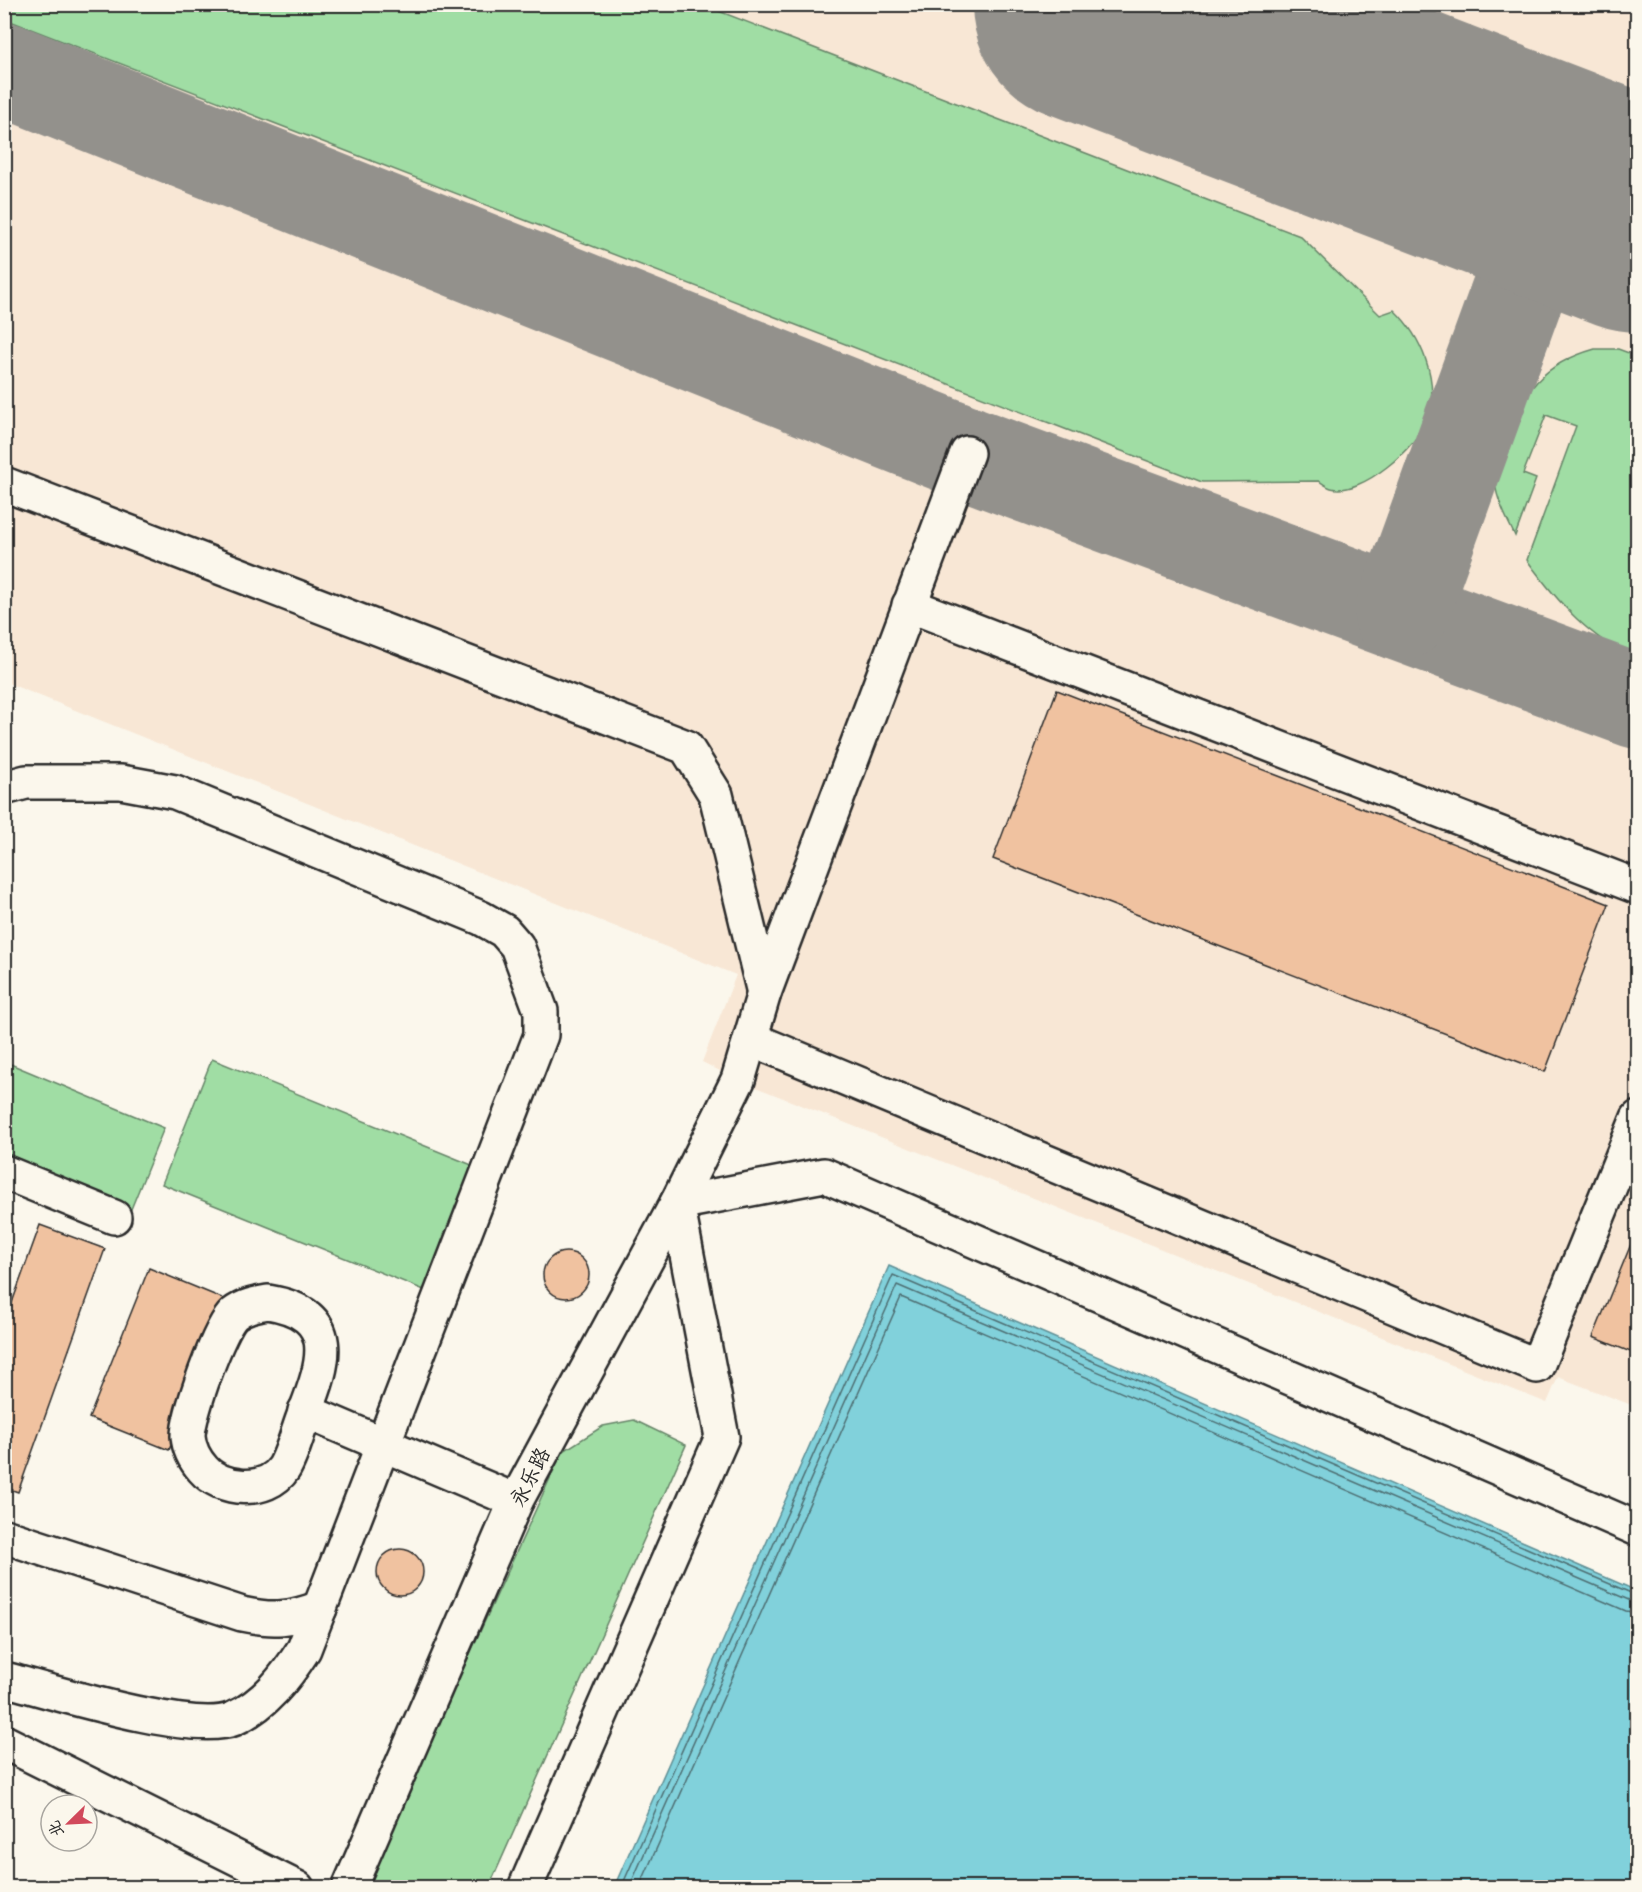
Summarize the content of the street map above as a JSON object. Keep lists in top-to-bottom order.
{
  "streets": {
    "street": ["永乐路"]
  },
  "north": "bottom left"
}
